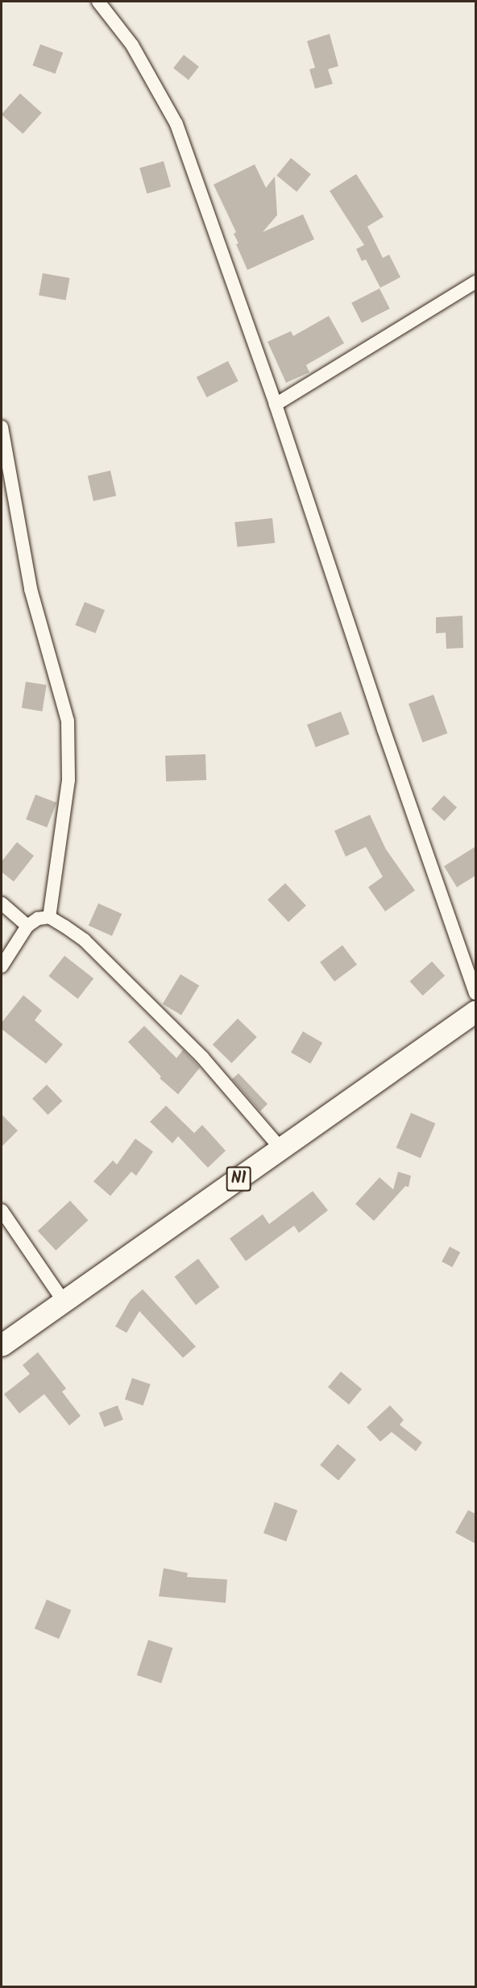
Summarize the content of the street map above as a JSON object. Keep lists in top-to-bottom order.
{
  "streets": {
    "main road": ["N1"]
  }
}
